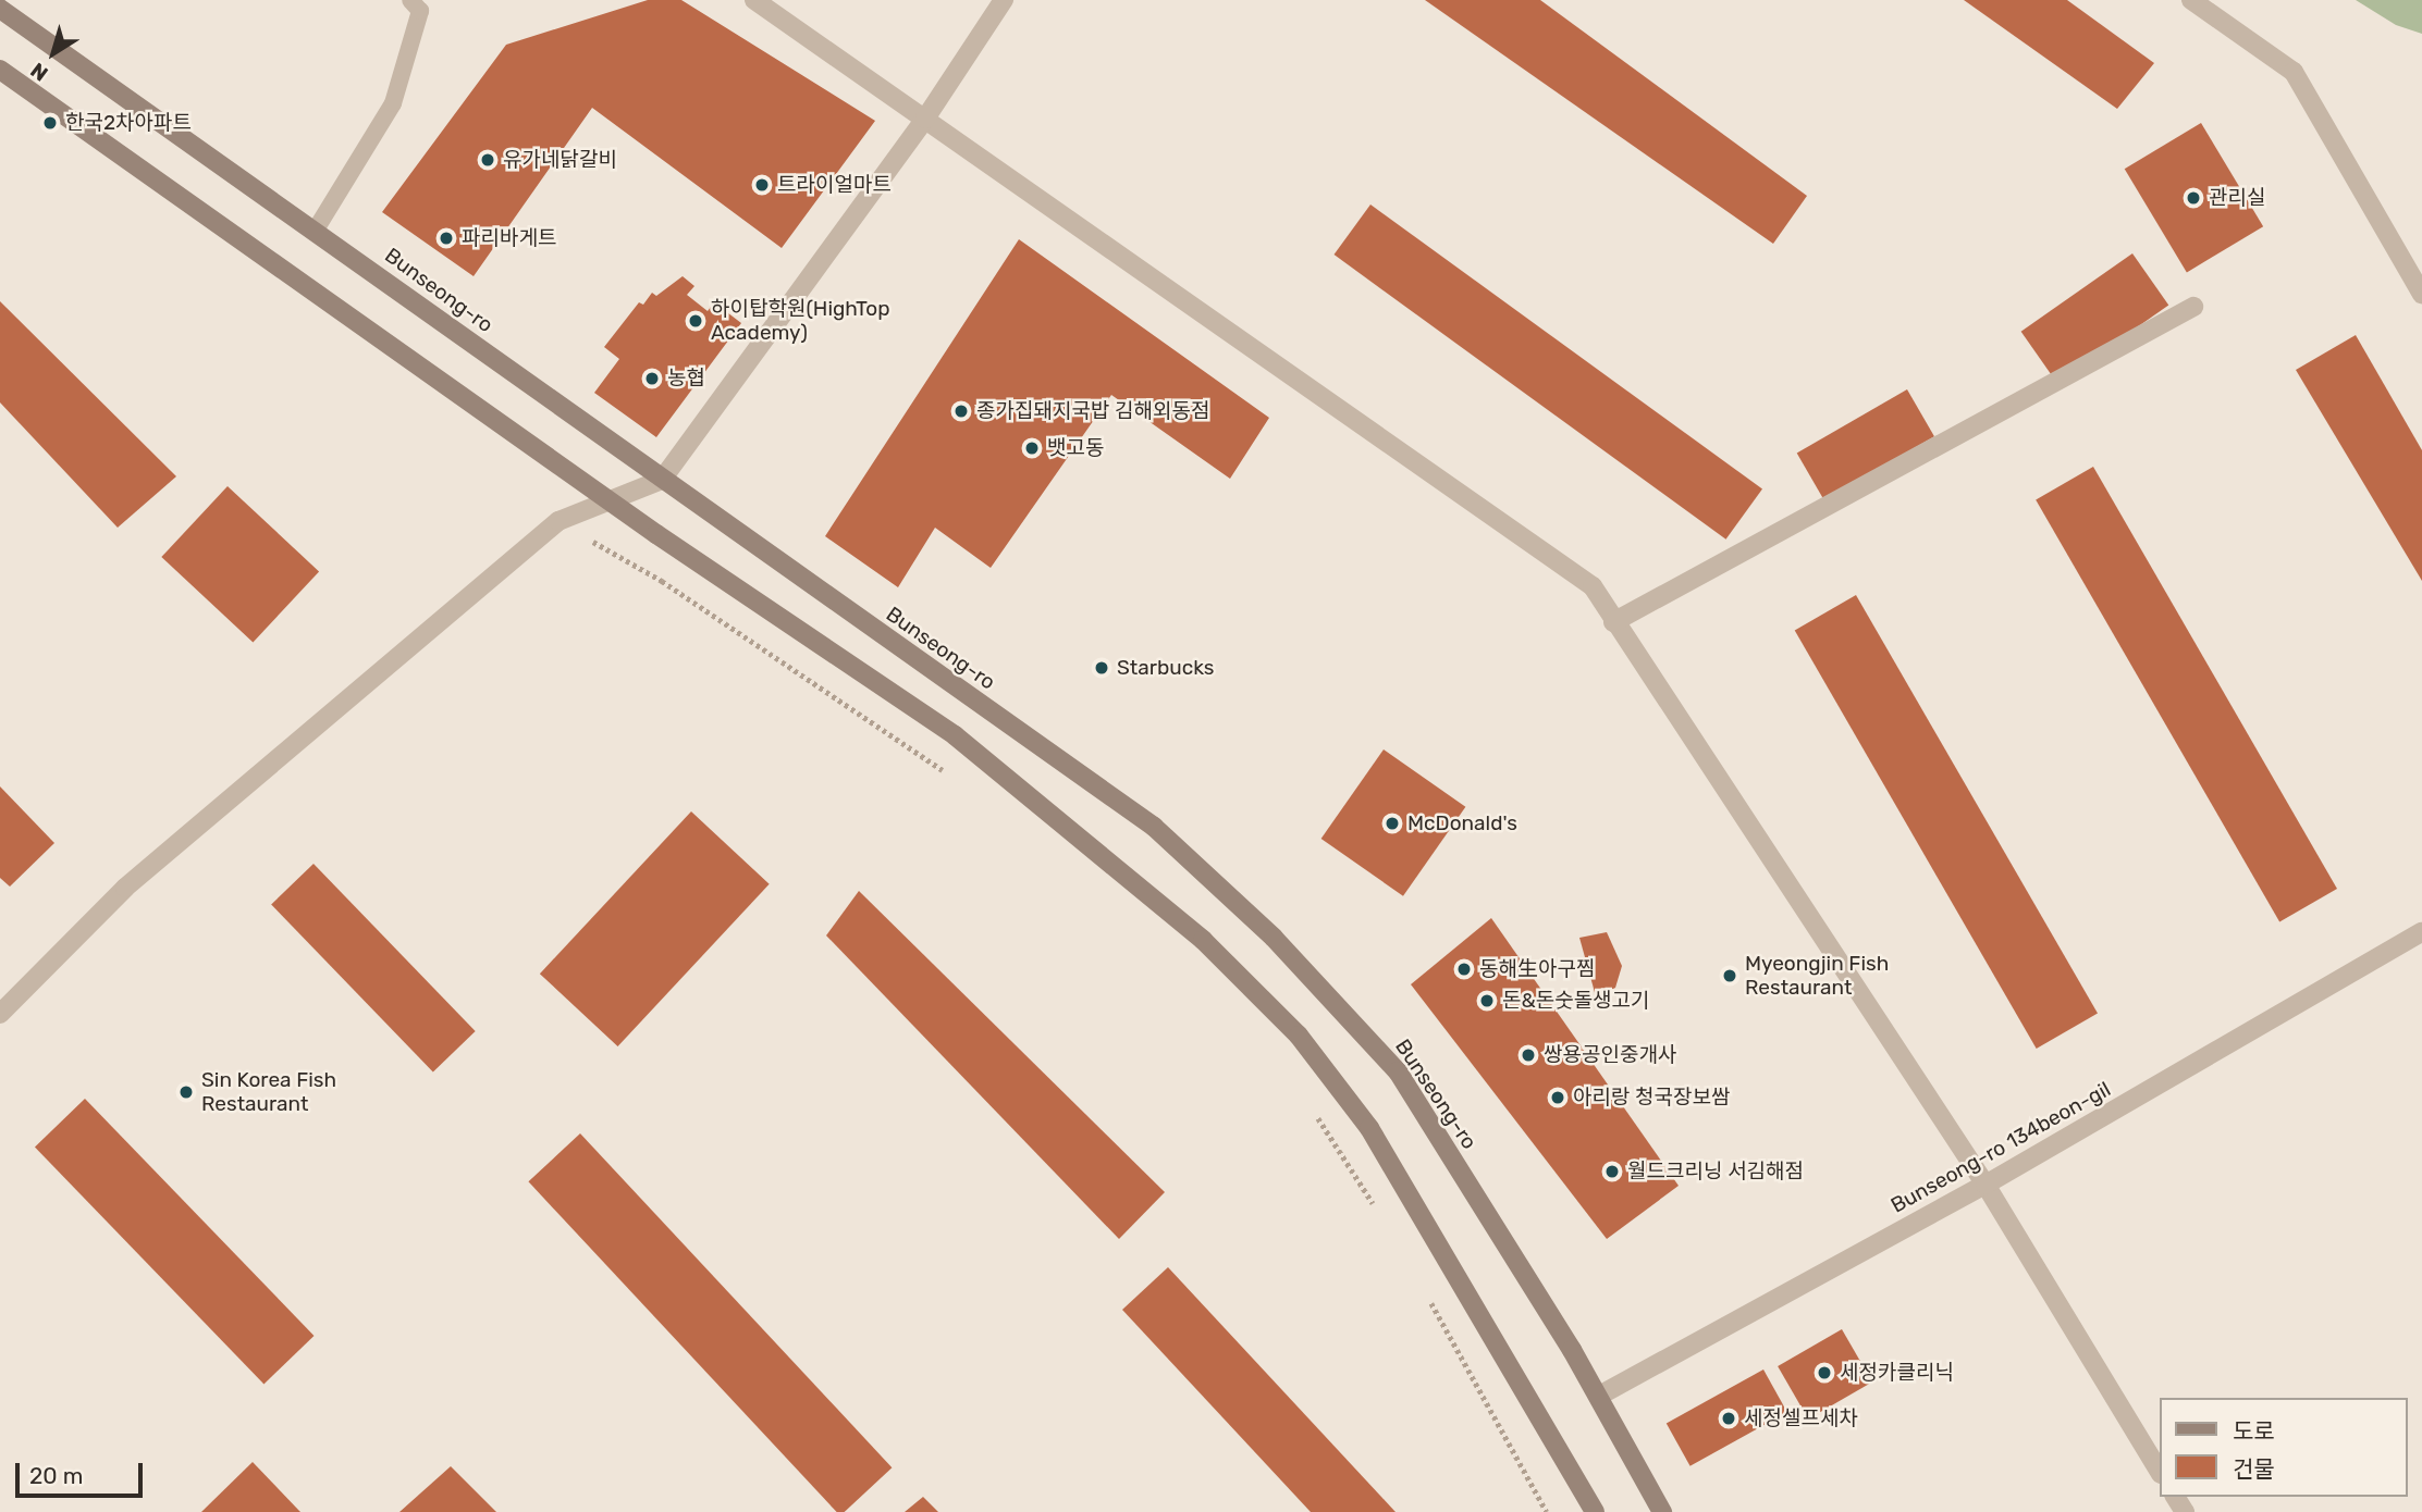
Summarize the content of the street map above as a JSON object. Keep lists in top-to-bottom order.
{
  "streets": {
    "main road": ["Bunseong-ro"],
    "street": ["Bunseong-ro 134beon-gil"]
  },
  "crossings": [
    ["Bunseong-ro", "Bunseong-ro 134beon-gil"]
  ],
  "places": [
    "한국2차아파트",
    "유가네닭갈비",
    "트라이얼마트",
    "관리실",
    "파리바게트",
    "하이탑학원(HighTop Academy)",
    "농협",
    "종가집돼지국밥 김해외동점",
    "뱃고동",
    "Starbucks",
    "McDonald's",
    "동해生아구찜",
    "Myeongjin Fish Restaurant",
    "돈&돈숫돌생고기",
    "쌍용공인중개사",
    "Sin Korea Fish Restaurant",
    "아리랑 청국장보쌈",
    "월드크리닝 서김해점",
    "세정카클리닉",
    "세정셀프세차"
  ],
  "legend": ["도로", "건물"],
  "scale_bar": "20 m",
  "north": "bottom left"
}
